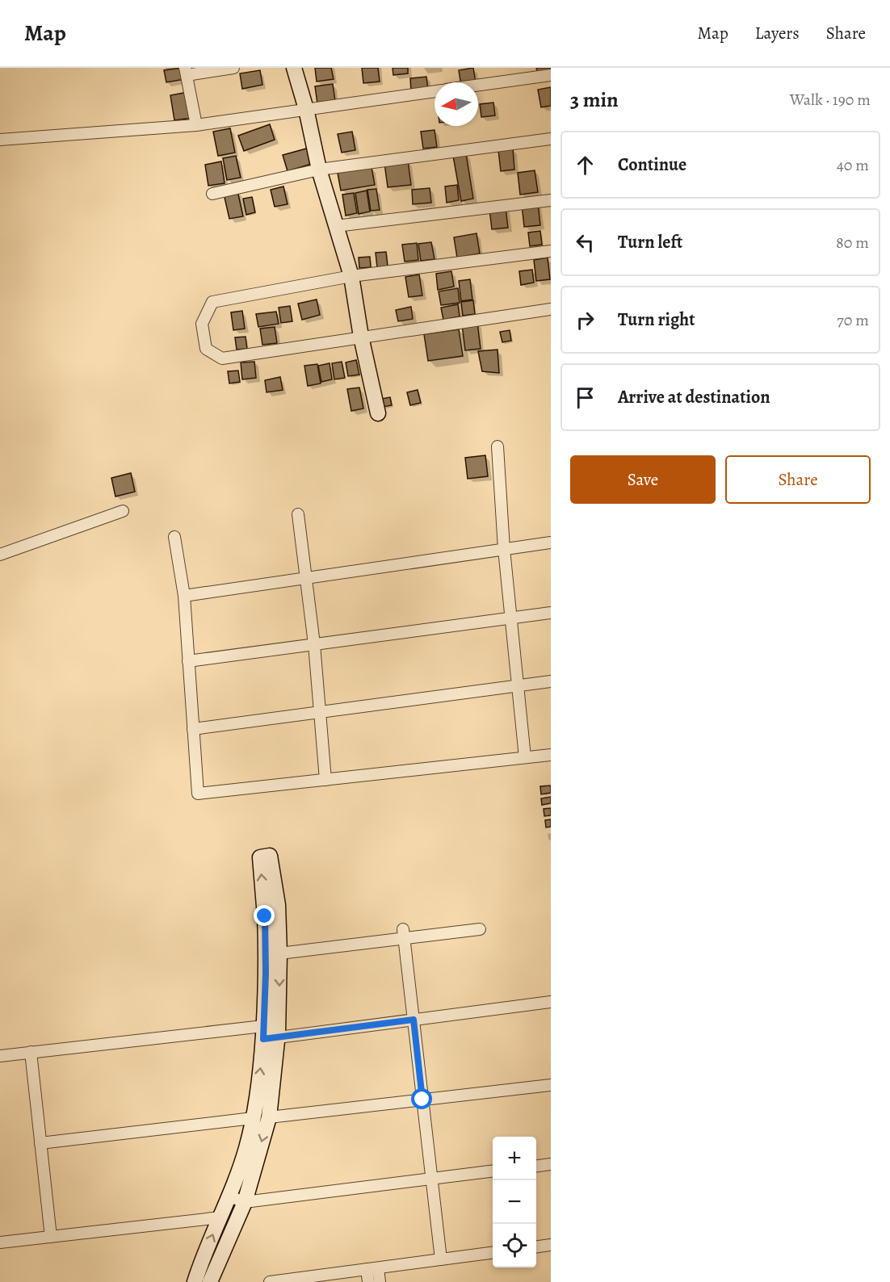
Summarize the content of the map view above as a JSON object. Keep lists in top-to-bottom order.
{
  "north": "left",
  "page": {
    "header": "Map",
    "nav": ["Map", "Layers", "Share"],
    "heading": ["3 min", "Walk · 190 m"],
    "list": [
      ["Continue", "40 m"],
      ["Turn left", "80 m"],
      ["Turn right", "70 m"],
      "Arrive at destination"
    ],
    "buttons": ["Save", "Share"],
    "map_buttons": ["+", "−"]
  }
}
